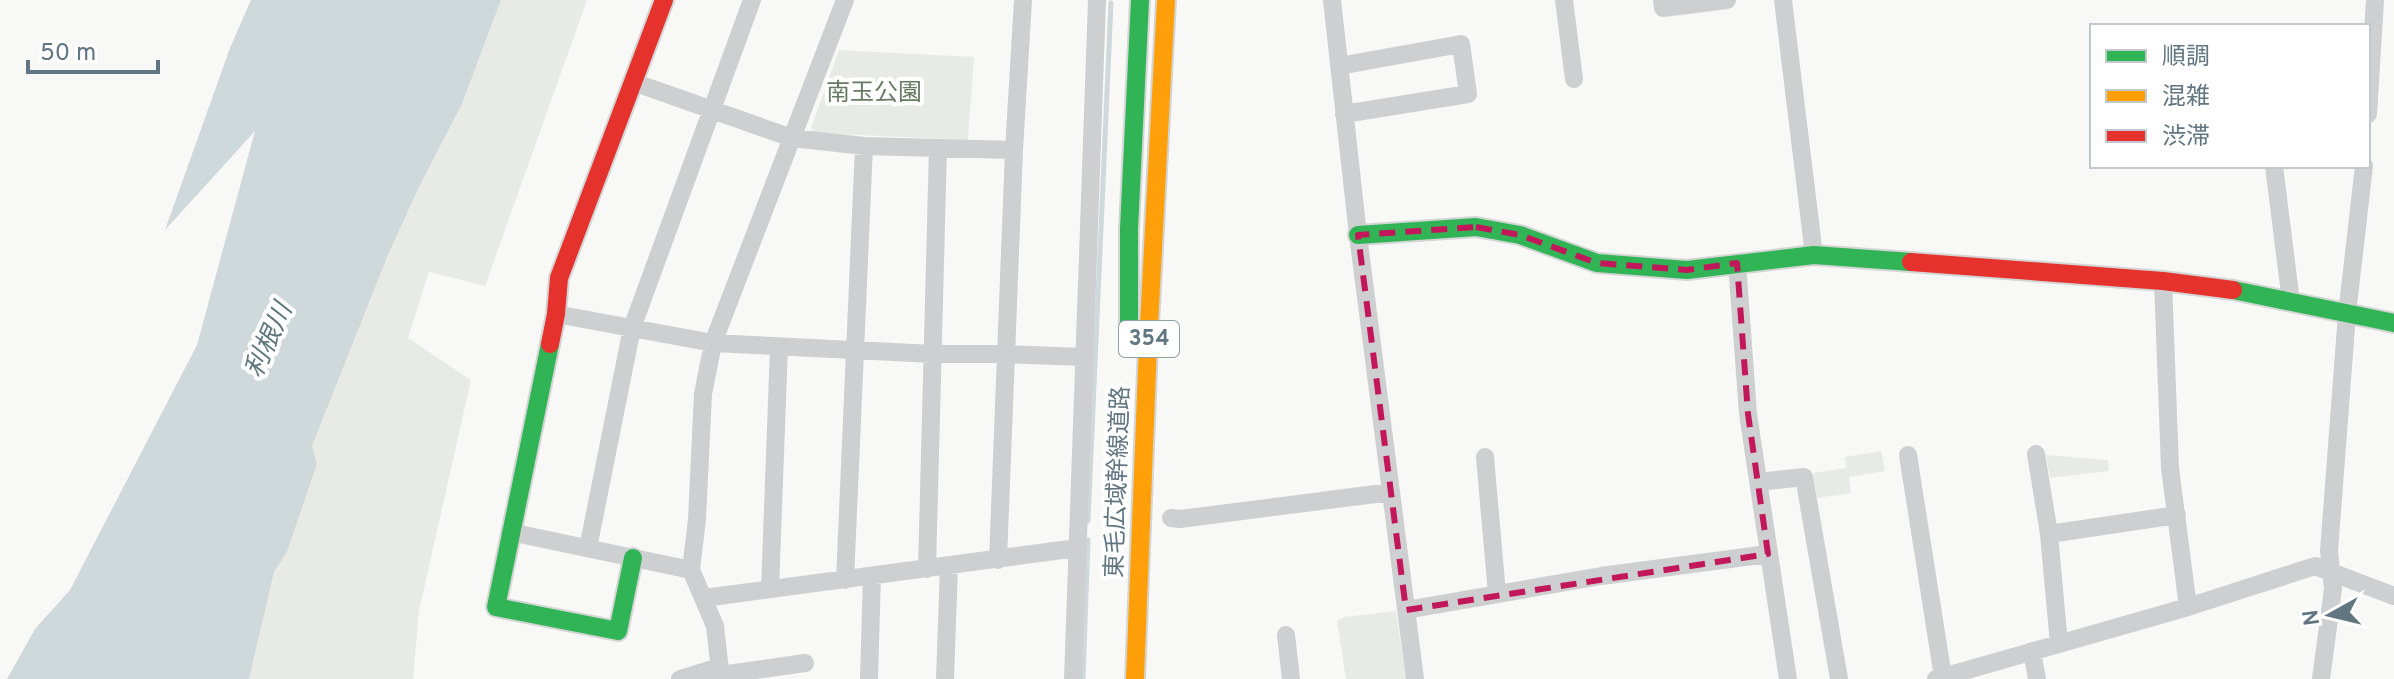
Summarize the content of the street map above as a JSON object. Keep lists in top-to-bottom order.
{
  "streets": {
    "main road": ["354", "東毛広域幹線道路"]
  },
  "water": ["利根川"],
  "parks": ["南玉公園"],
  "legend": ["順調", "混雑", "渋滞"],
  "scale_bar": "50 m",
  "north": "left"
}
